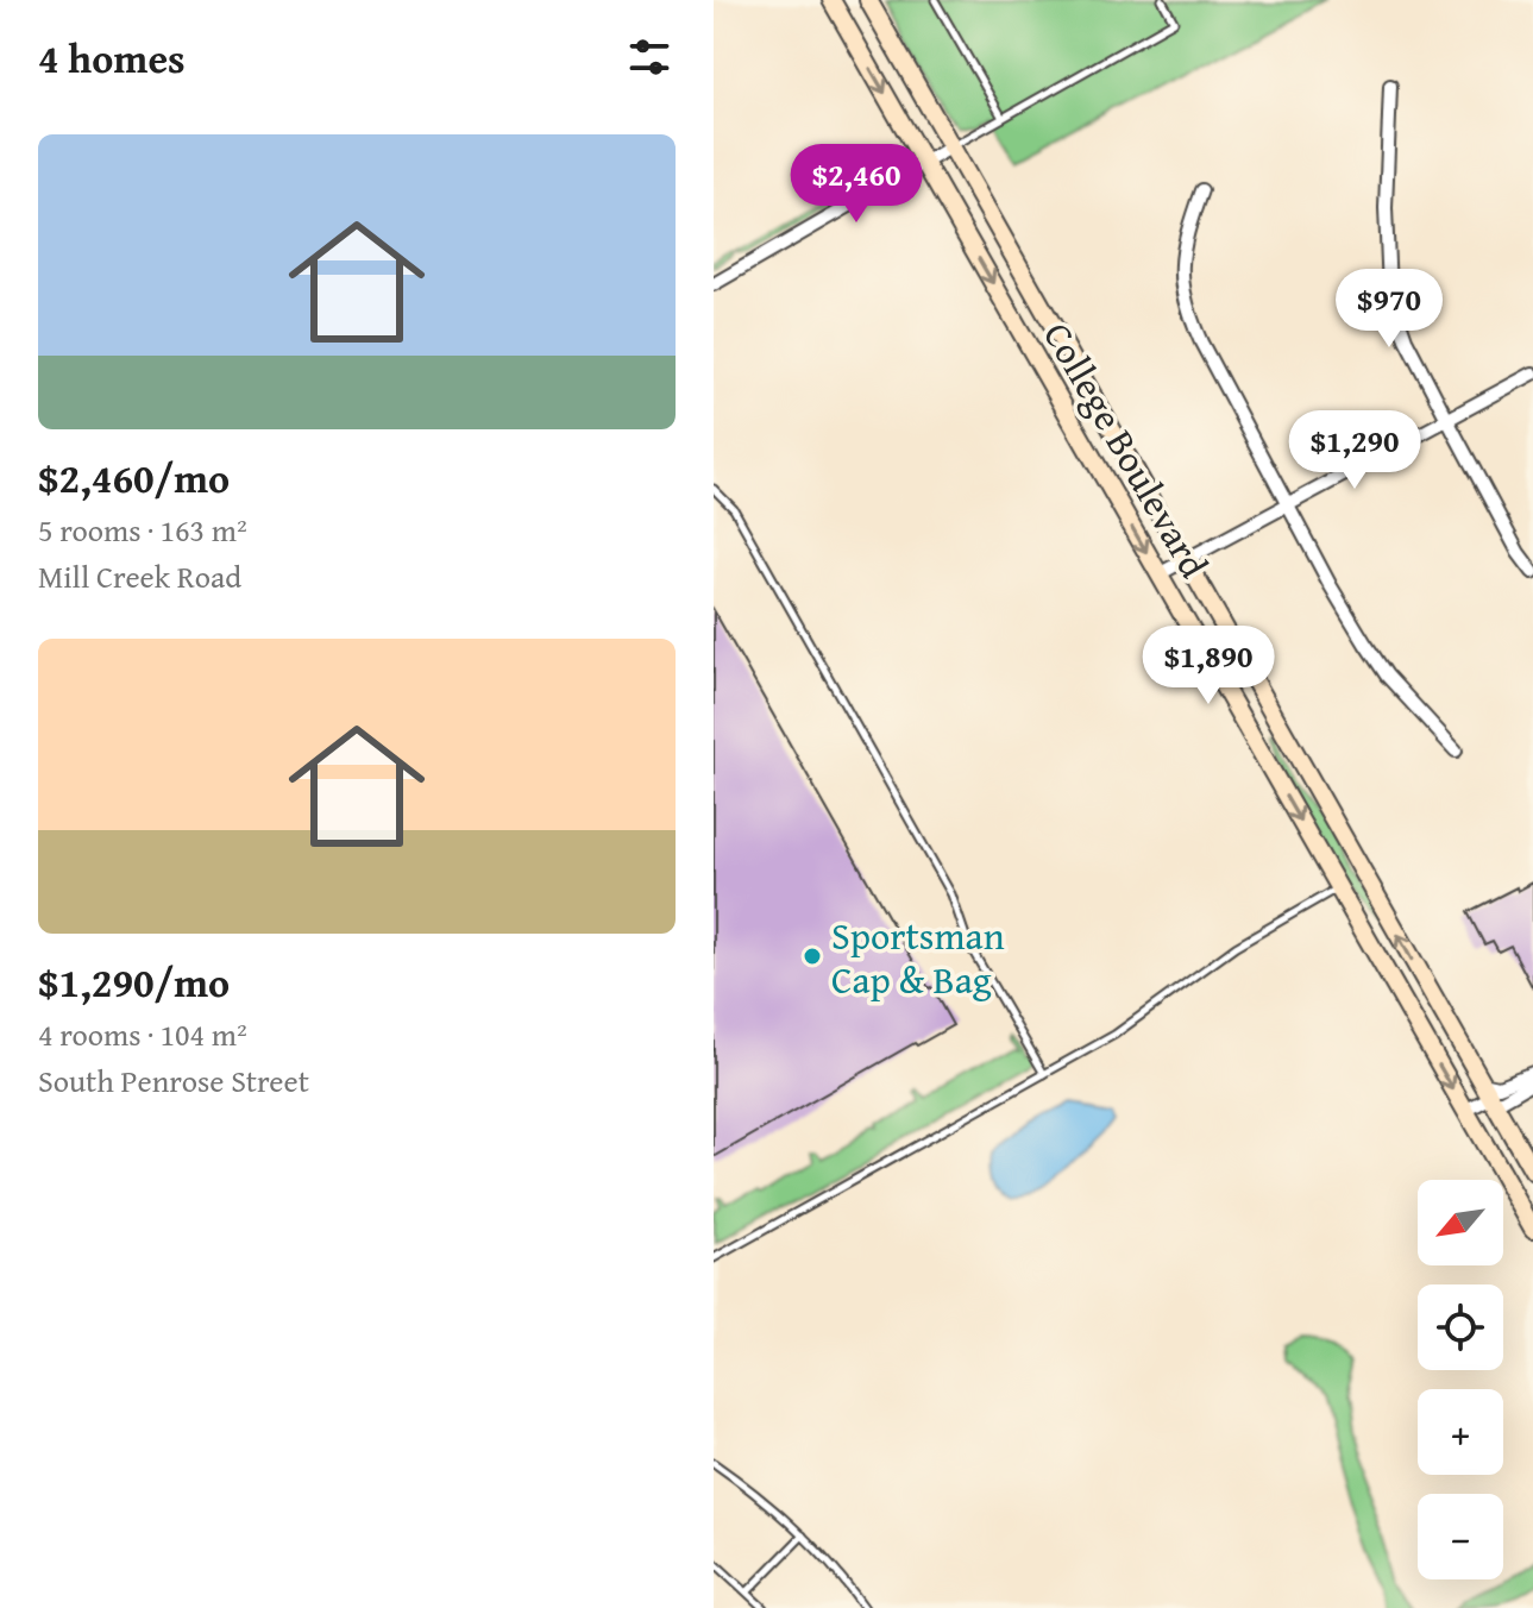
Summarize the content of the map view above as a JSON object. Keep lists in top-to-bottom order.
{
  "streets": {
    "main road": ["College Boulevard"]
  },
  "places": ["Sportsman Cap & Bag"],
  "north": "bottom left",
  "page": {
    "heading": "4 homes",
    "list": [
      {
        "name": "$2,460/mo",
        "note": "5 rooms · 163 m² · Mill Creek Road"
      },
      {
        "name": "$1,290/mo",
        "note": "4 rooms · 104 m² · South Penrose Street"
      }
    ],
    "price": [
      "$2,460",
      "$970",
      "$1,290",
      "$1,890"
    ],
    "map_buttons": ["+", "−"]
  }
}
